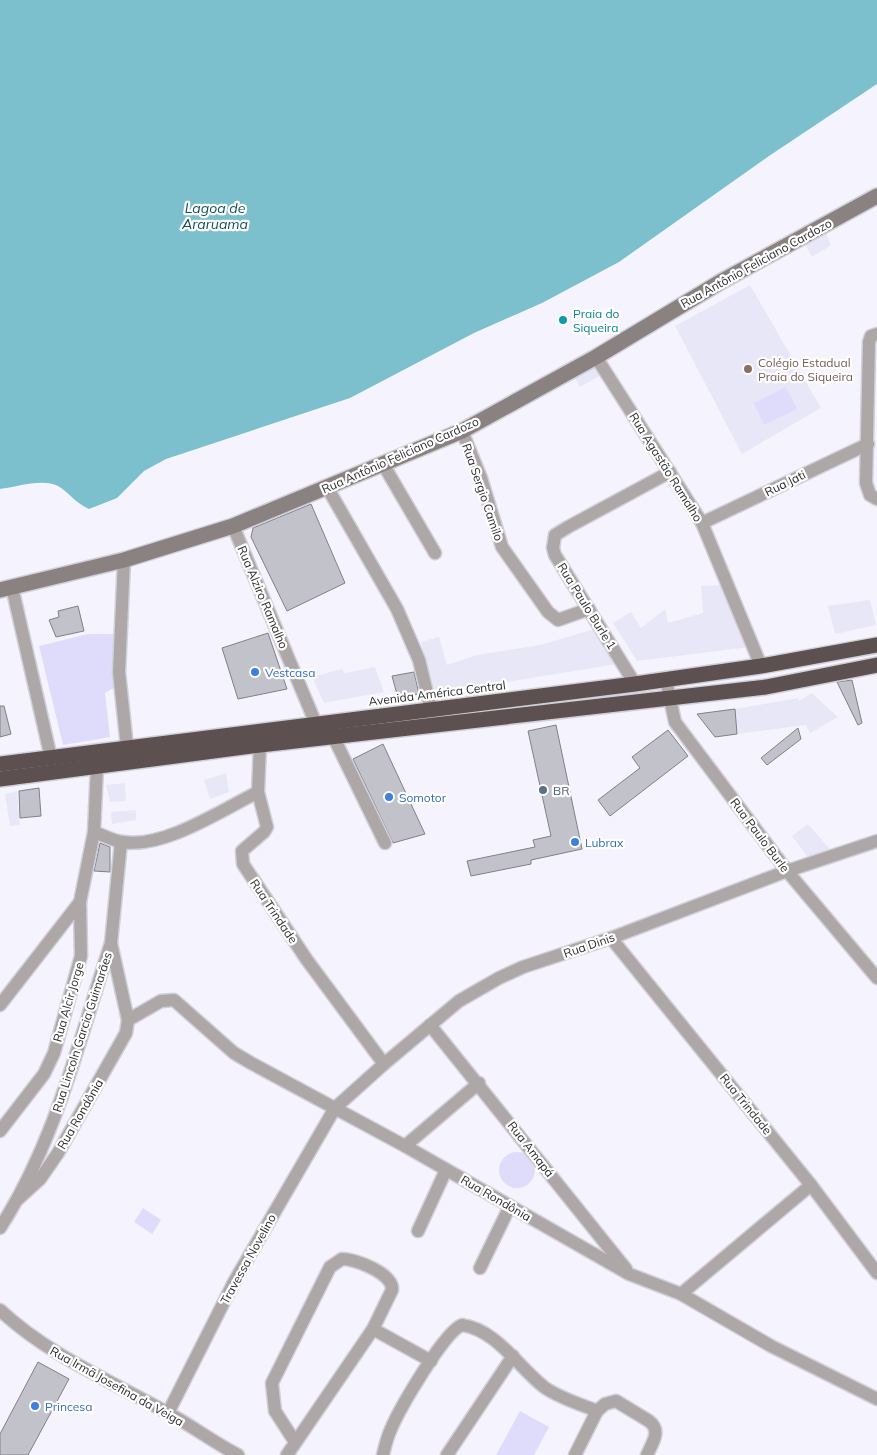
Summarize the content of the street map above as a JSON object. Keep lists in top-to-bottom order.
{
  "streets": {
    "highway": ["Avenida América Central"],
    "street": [
      "Rua Antônio Feliciano Cardozo",
      "Rua Agastão Ramalho",
      "Rua Jati",
      "Rua Sergio Camilo",
      "Rua Alziro Ramalho",
      "Rua Paulo Burle 1",
      "Rua Paulo Burle",
      "Rua Trindade",
      "Rua Dinis",
      "Rua Alcir Jorge",
      "Rua Lincoln Garcia Guimarães",
      "Rua Rondônia",
      "Rua Amapá",
      "Travessa Novelino",
      "Rua Irmã Josefina da Veiga"
    ]
  },
  "crossings": [
    ["Rua Antônio Feliciano Cardozo", "Rua Agastão Ramalho"],
    ["Rua Antônio Feliciano Cardozo", "Rua Sergio Camilo"],
    ["Rua Antônio Feliciano Cardozo", "Rua Alziro Ramalho"],
    ["Rua Agastão Ramalho", "Rua Jati"],
    ["Rua Agastão Ramalho", "Rua Paulo Burle 1"],
    ["Rua Agastão Ramalho", "Avenida América Central"],
    ["Rua Sergio Camilo", "Rua Paulo Burle 1"],
    ["Rua Alziro Ramalho", "Avenida América Central"],
    ["Rua Paulo Burle 1", "Avenida América Central"],
    ["Avenida América Central", "Rua Paulo Burle"],
    ["Rua Paulo Burle", "Rua Dinis"],
    ["Rua Trindade", "Rua Dinis"],
    ["Rua Dinis", "Rua Rondônia"],
    ["Rua Dinis", "Rua Amapá"],
    ["Rua Dinis", "Travessa Novelino"],
    ["Rua Lincoln Garcia Guimarães", "Rua Rondônia"],
    ["Rua Rondônia", "Rua Amapá"],
    ["Rua Rondônia", "Travessa Novelino"],
    ["Travessa Novelino", "Rua Irmã Josefina da Veiga"]
  ],
  "water": ["Lagoa de Araruama"],
  "places": [
    "Praia do Siqueira",
    "Colégio Estadual Praia do Siqueira",
    "Vestcasa",
    "BR",
    "Somotor",
    "Lubrax",
    "Princesa"
  ]
}
